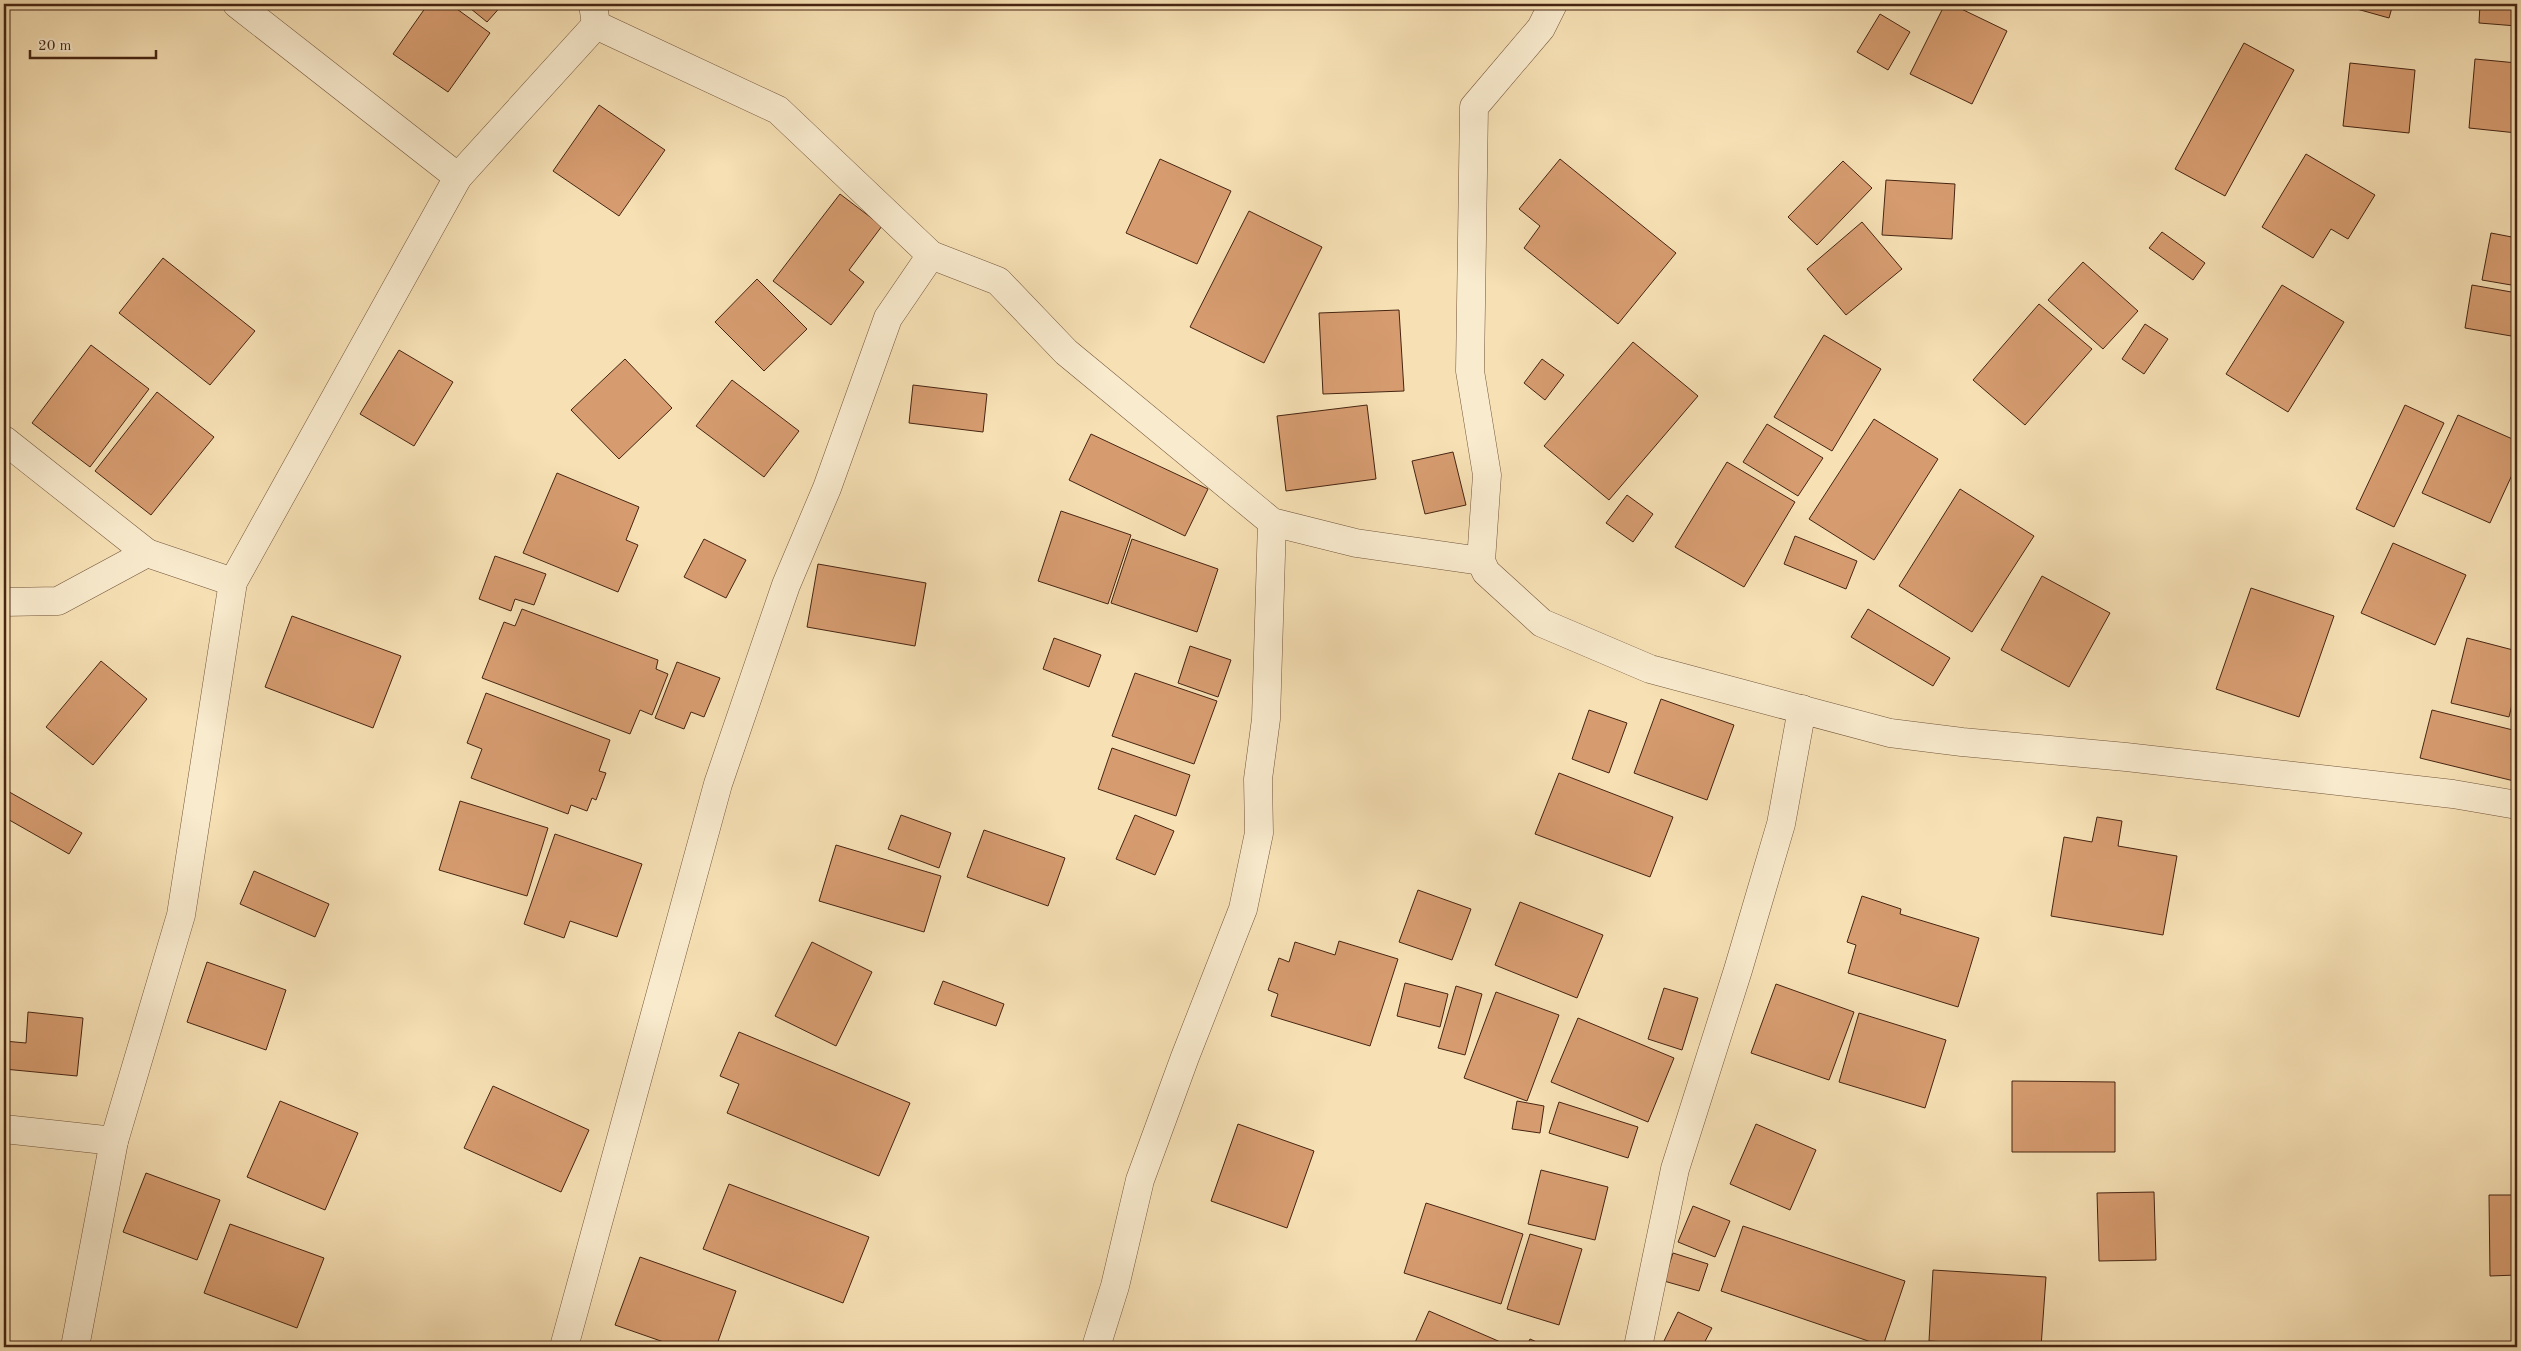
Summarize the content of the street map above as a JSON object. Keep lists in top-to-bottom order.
{
  "scale_bar": "20 m"
}
